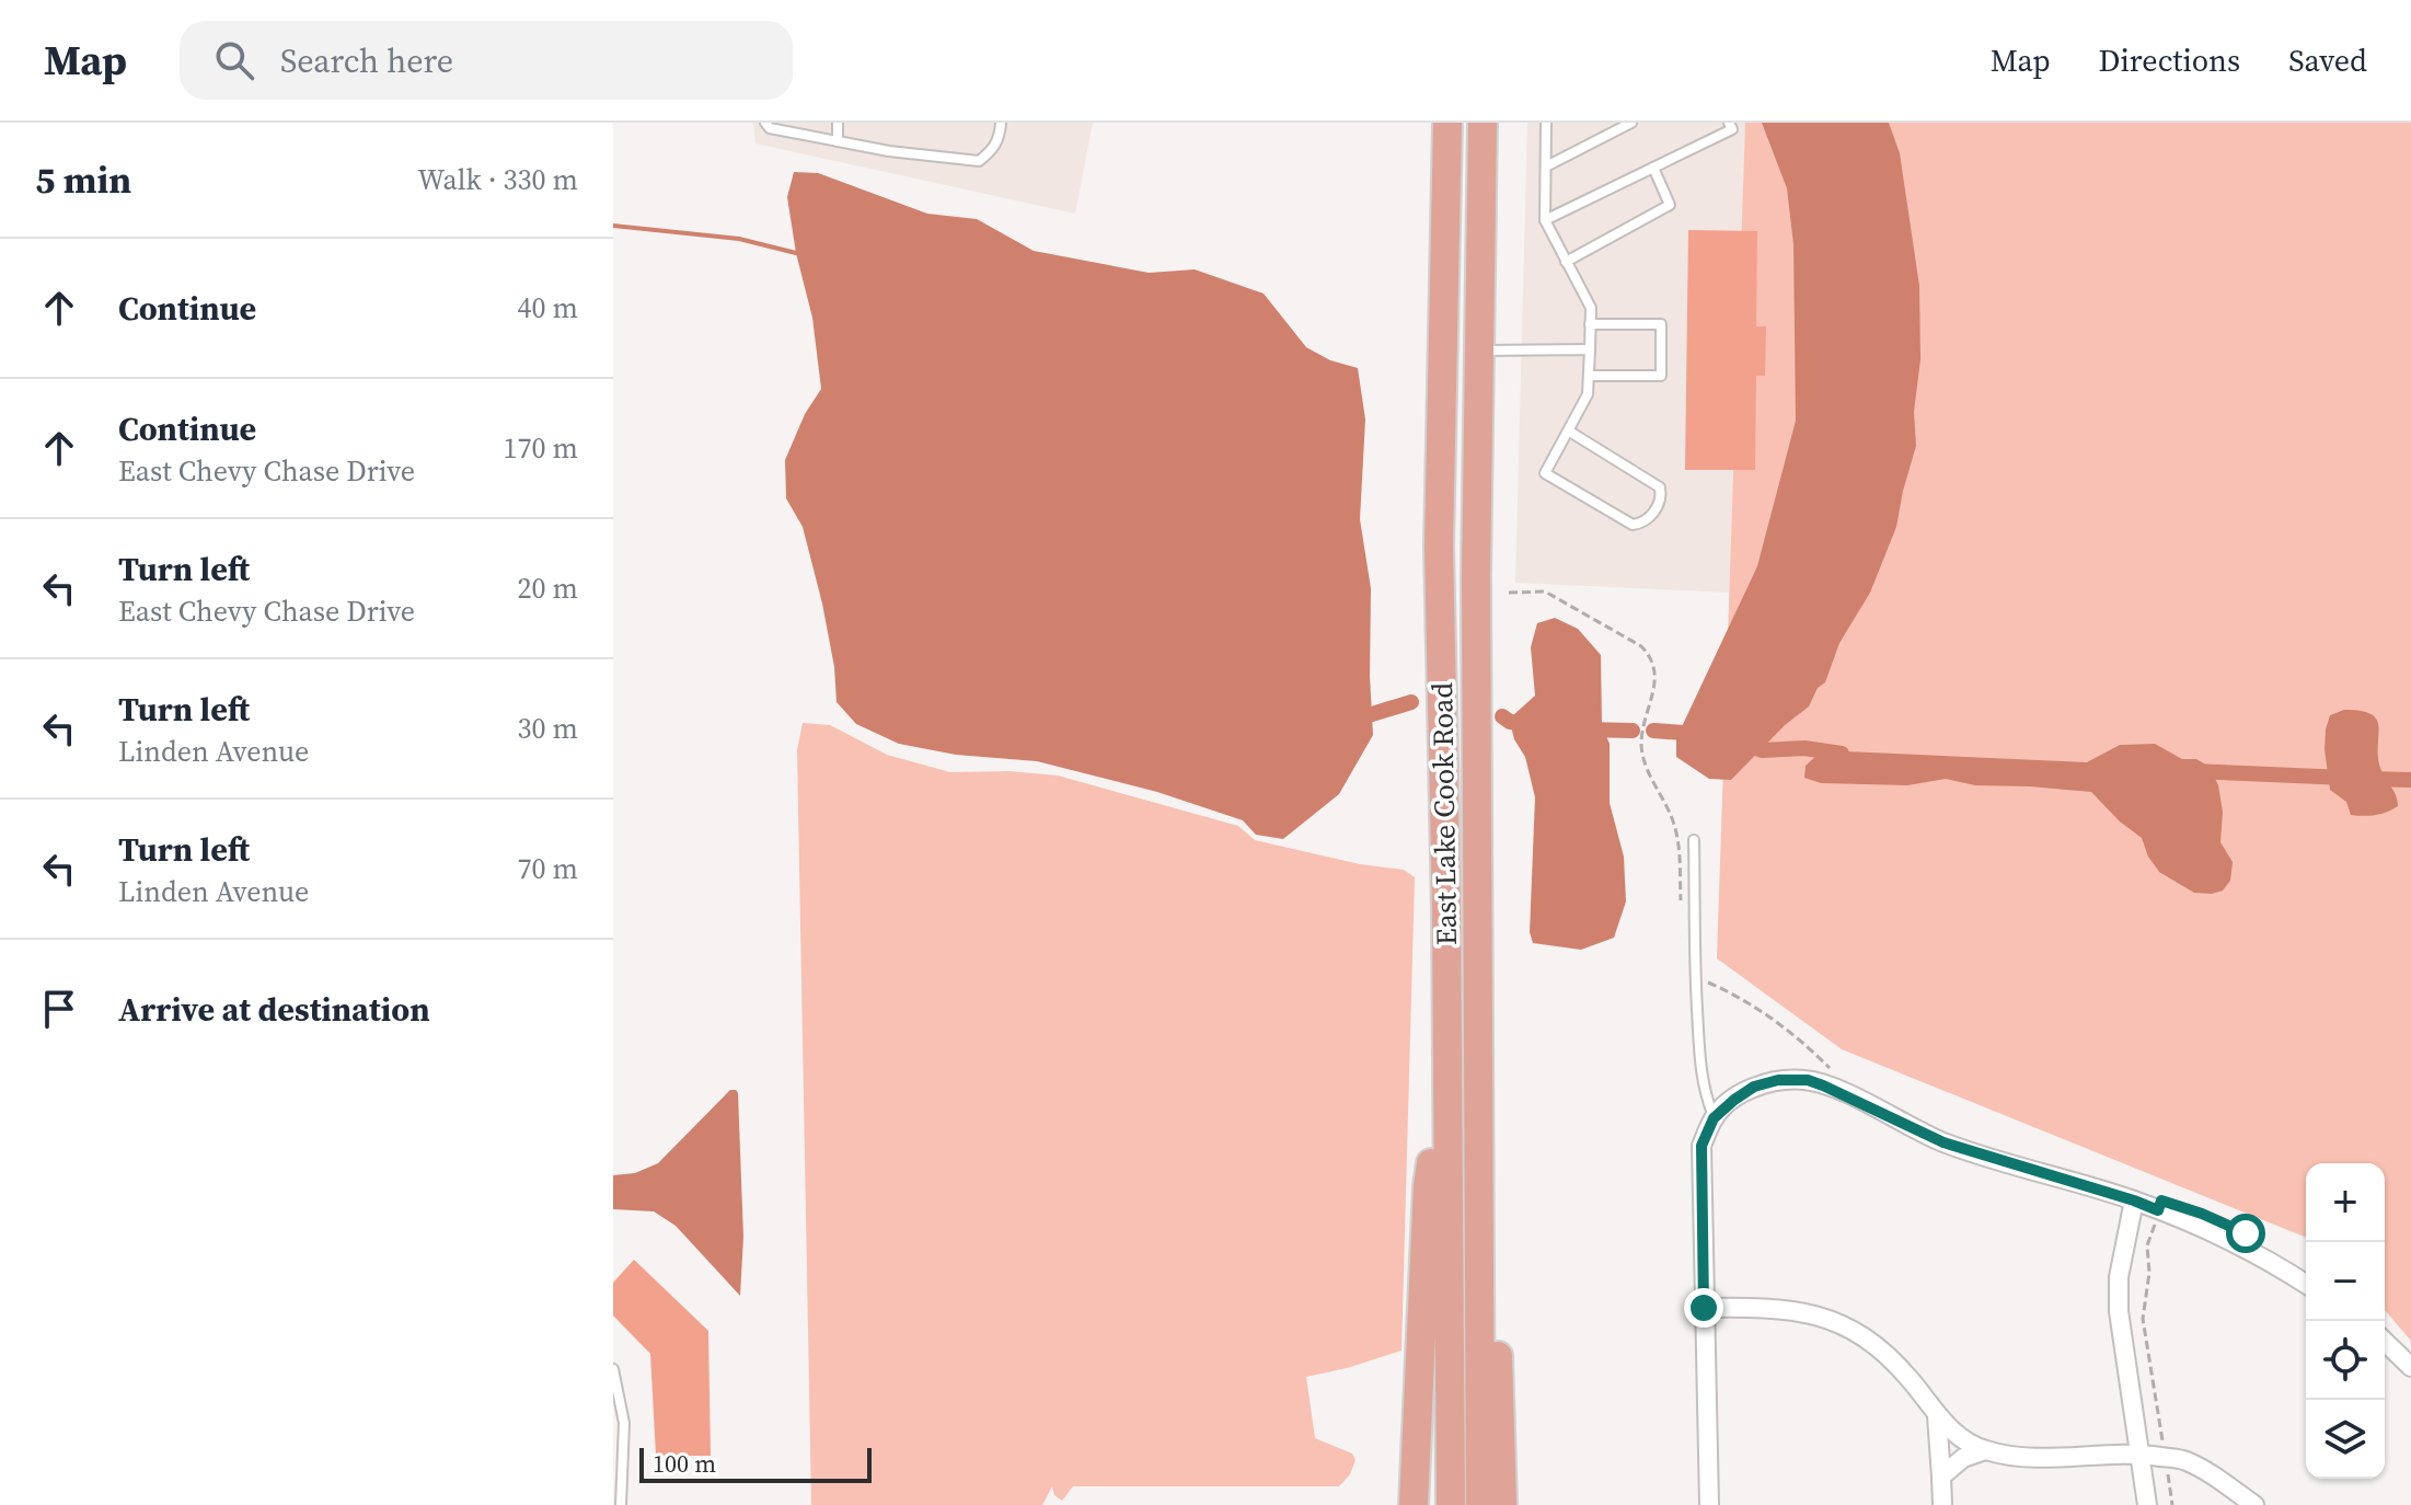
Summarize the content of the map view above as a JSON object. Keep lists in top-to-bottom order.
{
  "streets": {
    "main road": ["East Lake Cook Road"]
  },
  "scale_bar": "100 m",
  "page": {
    "header": "Map",
    "search": "Search here",
    "nav": ["Map", "Directions", "Saved"],
    "heading": ["5 min", "Walk · 330 m"],
    "list": [
      ["Continue", "40 m"],
      ["Continue", "East Chevy Chase Drive", "170 m"],
      ["Turn left", "East Chevy Chase Drive", "20 m"],
      ["Turn left", "Linden Avenue", "30 m"],
      ["Turn left", "Linden Avenue", "70 m"],
      "Arrive at destination"
    ],
    "map_buttons": ["+", "−"],
    "scale": "100 m"
  }
}
